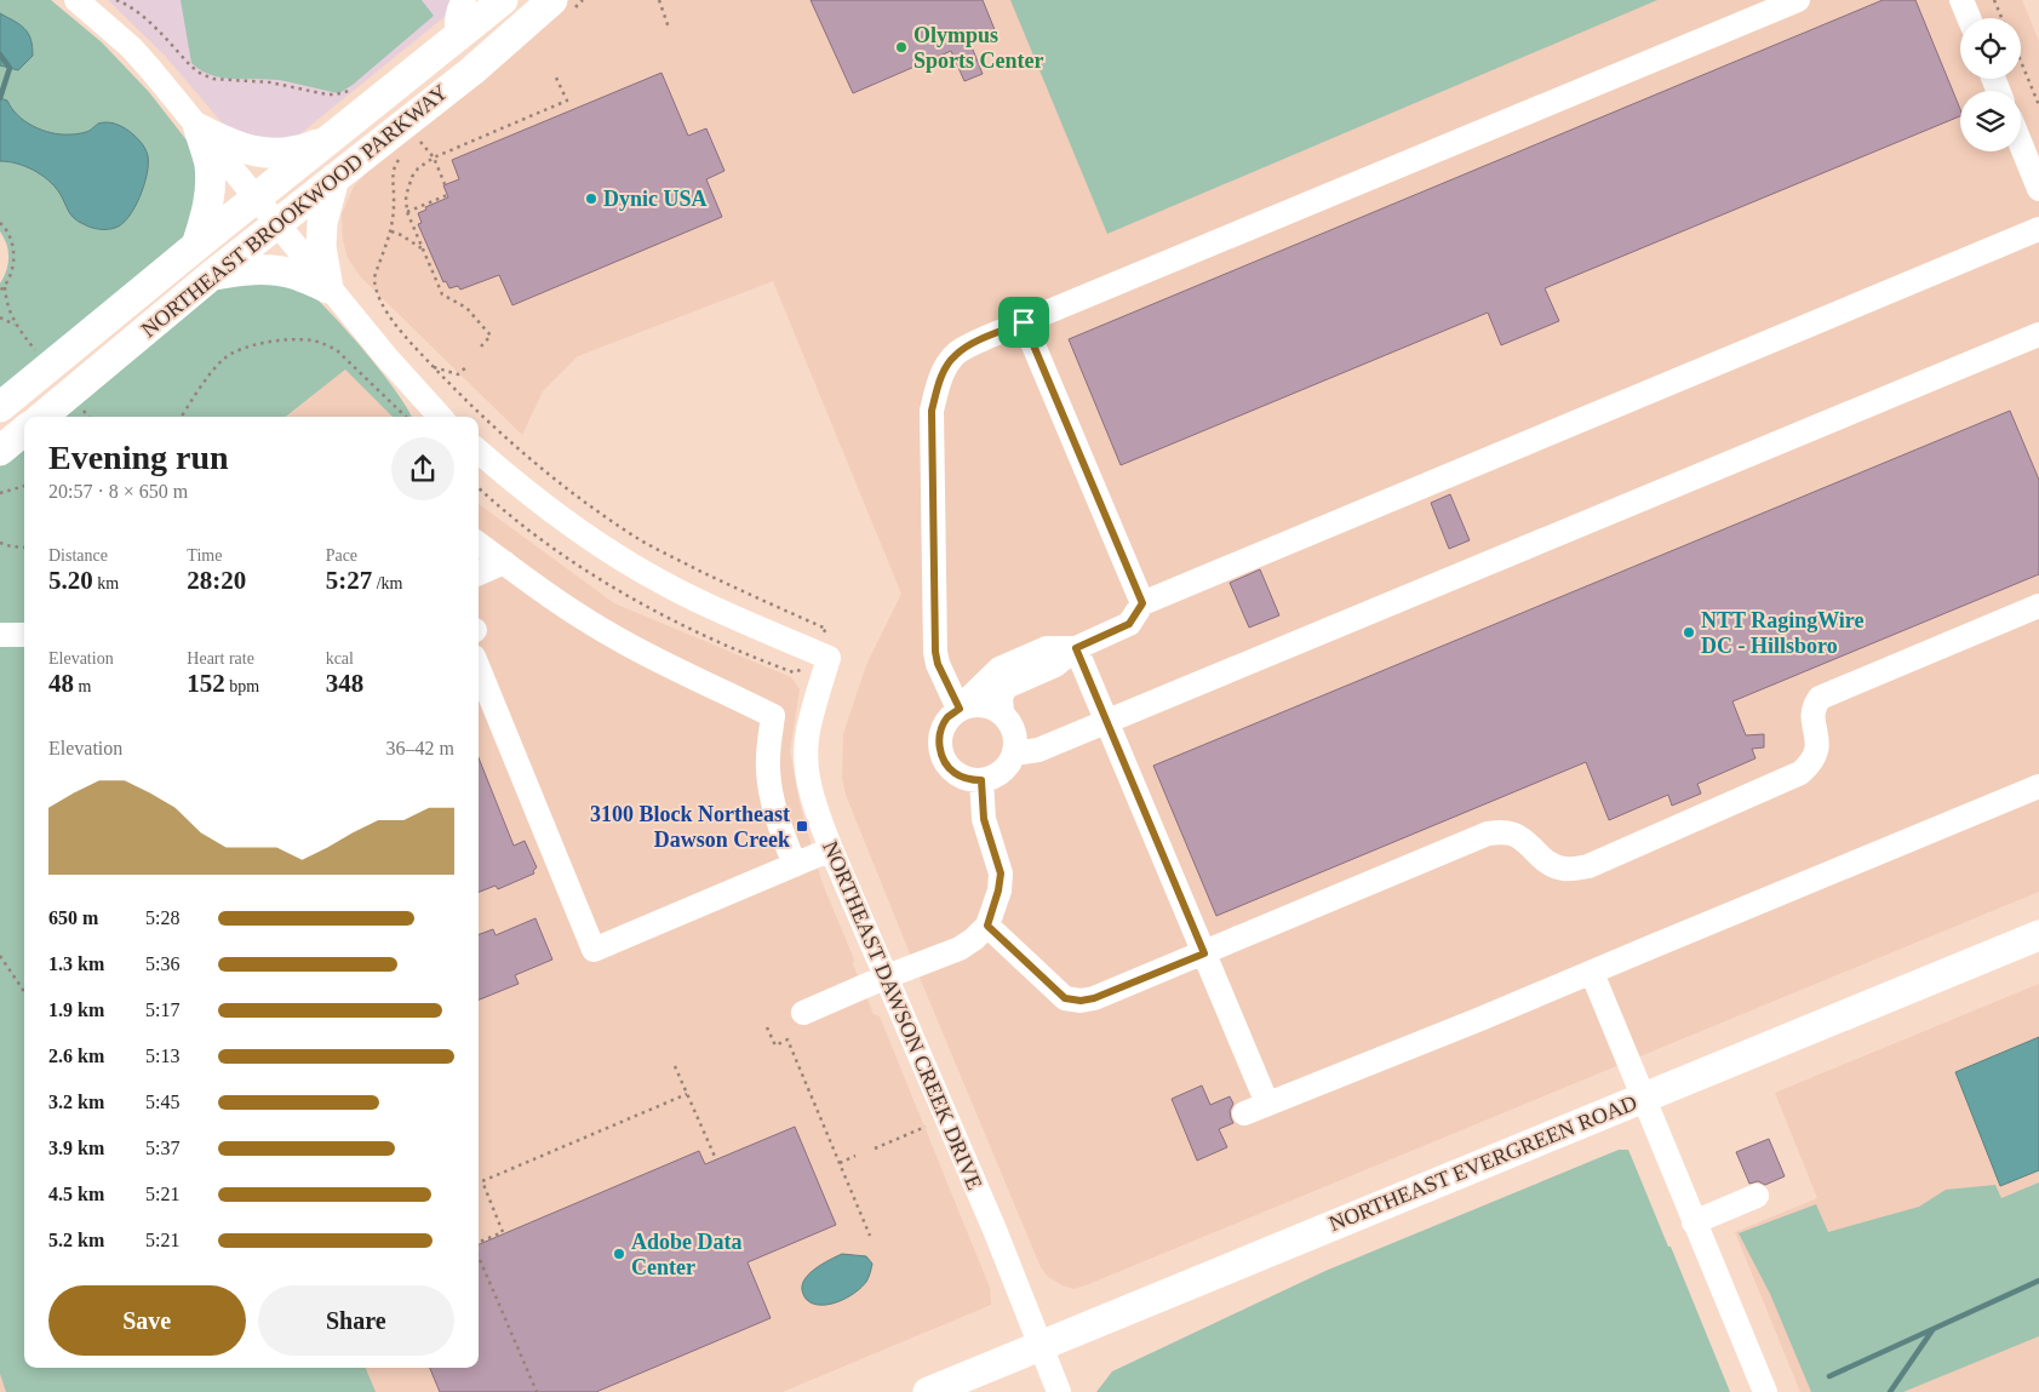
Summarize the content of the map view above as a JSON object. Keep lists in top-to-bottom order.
{
  "streets": {
    "main road": ["NORTHEAST BROOKWOOD PARKWAY", "NORTHEAST EVERGREEN ROAD"],
    "street": ["NORTHEAST DAWSON CREEK DRIVE"]
  },
  "crossings": [
    ["NORTHEAST DAWSON CREEK DRIVE", "NORTHEAST EVERGREEN ROAD"]
  ],
  "places": {
    "other": [
      "Olympus Sports Center",
      "Dynic USA",
      "NTT RagingWire DC - Hillsboro",
      "Adobe Data Center"
    ],
    "transit": ["3100 Block Northeast Dawson Creek"]
  },
  "page": {
    "heading": ["Evening run", "20:57 · 8 × 650 m"],
    "stats": [
      ["Distance", "5.20 km"],
      ["Time", "28:20"],
      ["Pace", "5:27 /km"],
      ["Elevation", "48 m"],
      ["Heart rate", "152 bpm"],
      ["kcal", "348"]
    ],
    "chart": ["Elevation", "36–42 m"],
    "list": [
      {
        "name": "650 m",
        "note": "5:28"
      },
      {
        "name": "1.3 km",
        "note": "5:36"
      },
      {
        "name": "1.9 km",
        "note": "5:17"
      },
      {
        "name": "2.6 km",
        "note": "5:13"
      },
      {
        "name": "3.2 km",
        "note": "5:45"
      },
      {
        "name": "3.9 km",
        "note": "5:37"
      },
      {
        "name": "4.5 km",
        "note": "5:21"
      },
      {
        "name": "5.2 km",
        "note": "5:21"
      }
    ],
    "buttons": ["Save", "Share"]
  }
}
